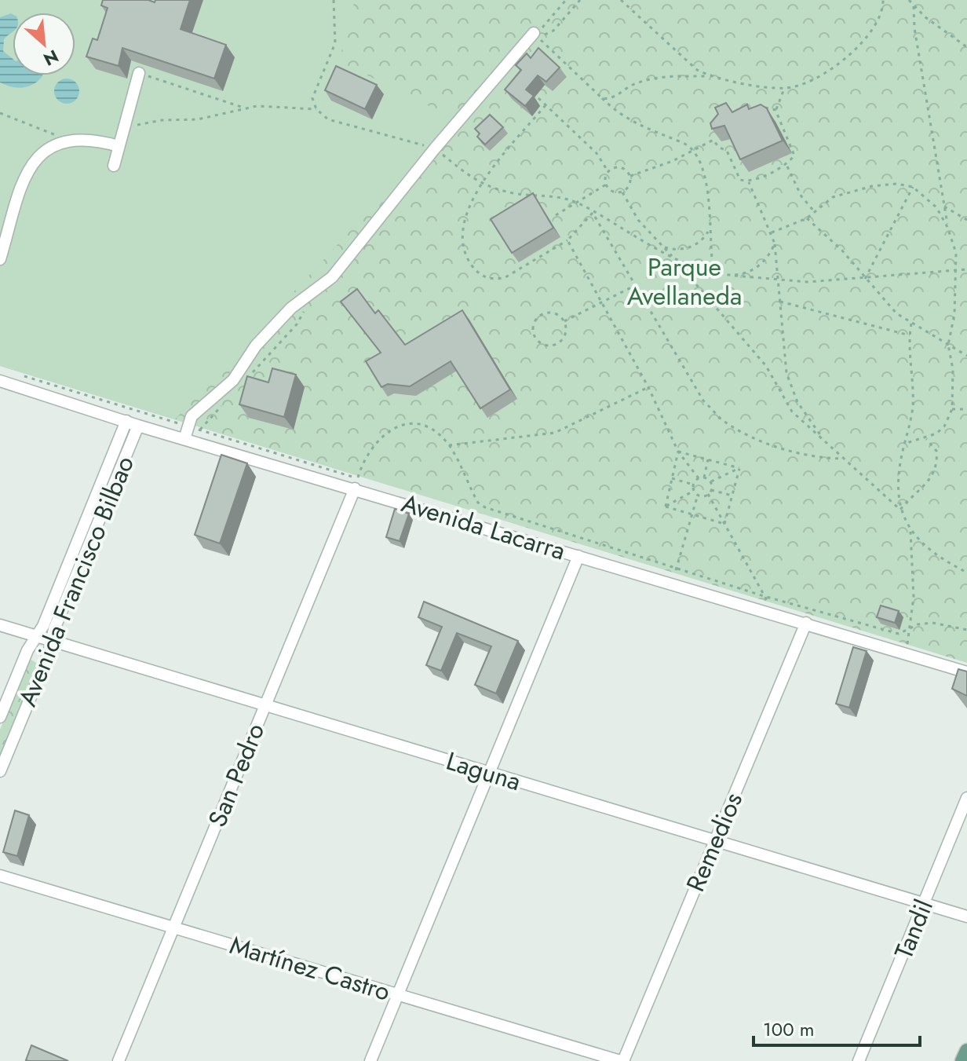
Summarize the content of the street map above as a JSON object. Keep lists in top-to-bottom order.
{
  "streets": {
    "street": [
      "Avenida Lacarra",
      "Avenida Francisco Bilbao",
      "Laguna",
      "San Pedro",
      "Remedios",
      "Tandil",
      "Martínez Castro"
    ]
  },
  "crossings": [
    ["Avenida Lacarra", "Avenida Francisco Bilbao"],
    ["Avenida Lacarra", "San Pedro"],
    ["Avenida Lacarra", "Remedios"],
    ["Avenida Francisco Bilbao", "Laguna"],
    ["Laguna", "San Pedro"],
    ["Laguna", "Remedios"],
    ["Laguna", "Tandil"],
    ["San Pedro", "Martínez Castro"],
    ["Remedios", "Martínez Castro"]
  ],
  "parks": ["Parque Avellaneda"],
  "scale_bar": "100 m",
  "north": "bottom right"
}
